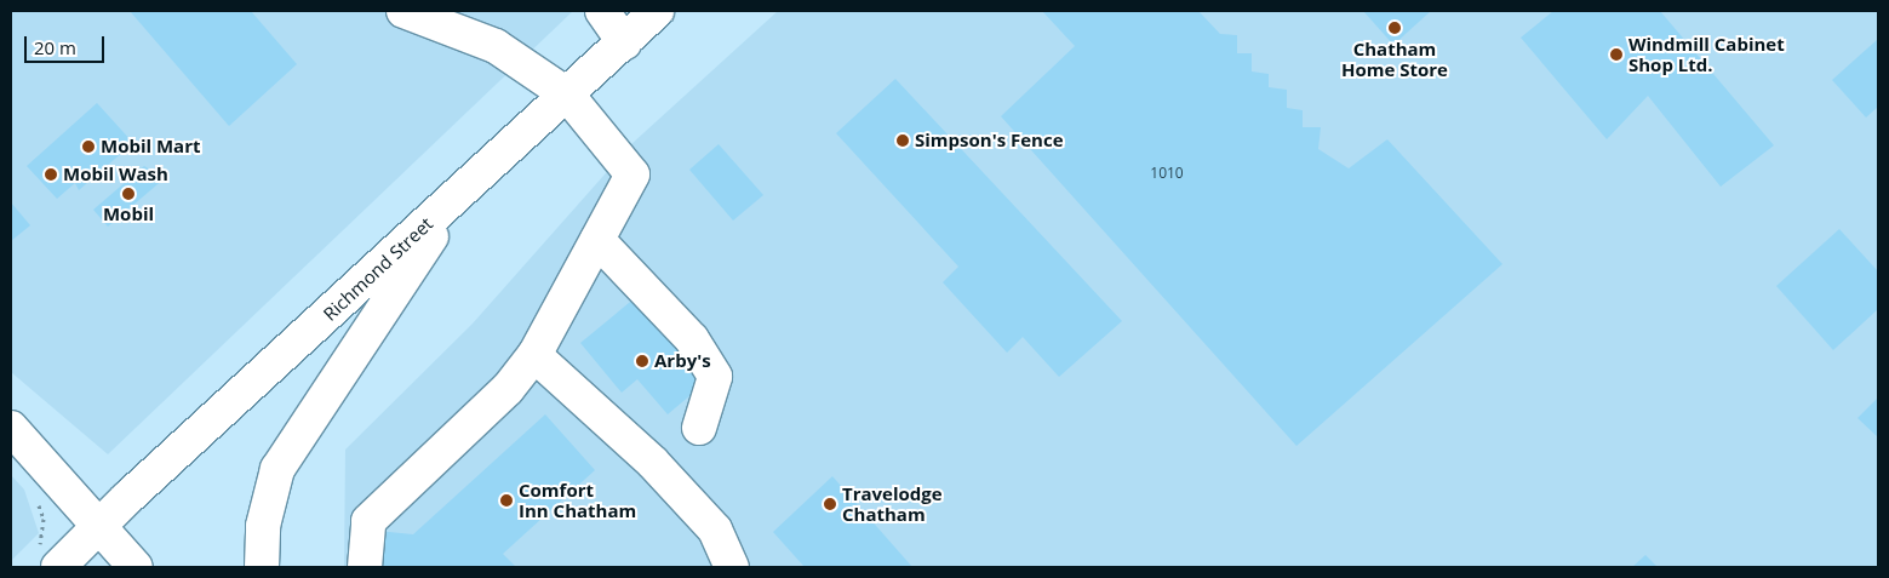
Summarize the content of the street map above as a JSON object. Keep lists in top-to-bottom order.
{
  "streets": {
    "main road": ["Richmond Street"]
  },
  "places": [
    "Chatham Home Store",
    "Windmill Cabinet Shop Ltd.",
    "Simpson's Fence",
    "Mobil Mart",
    "Mobil Wash",
    "Mobil",
    "Arby's",
    "Comfort Inn Chatham",
    "Travelodge Chatham"
  ],
  "house_numbers": ["1010"],
  "scale_bar": "20 m"
}
